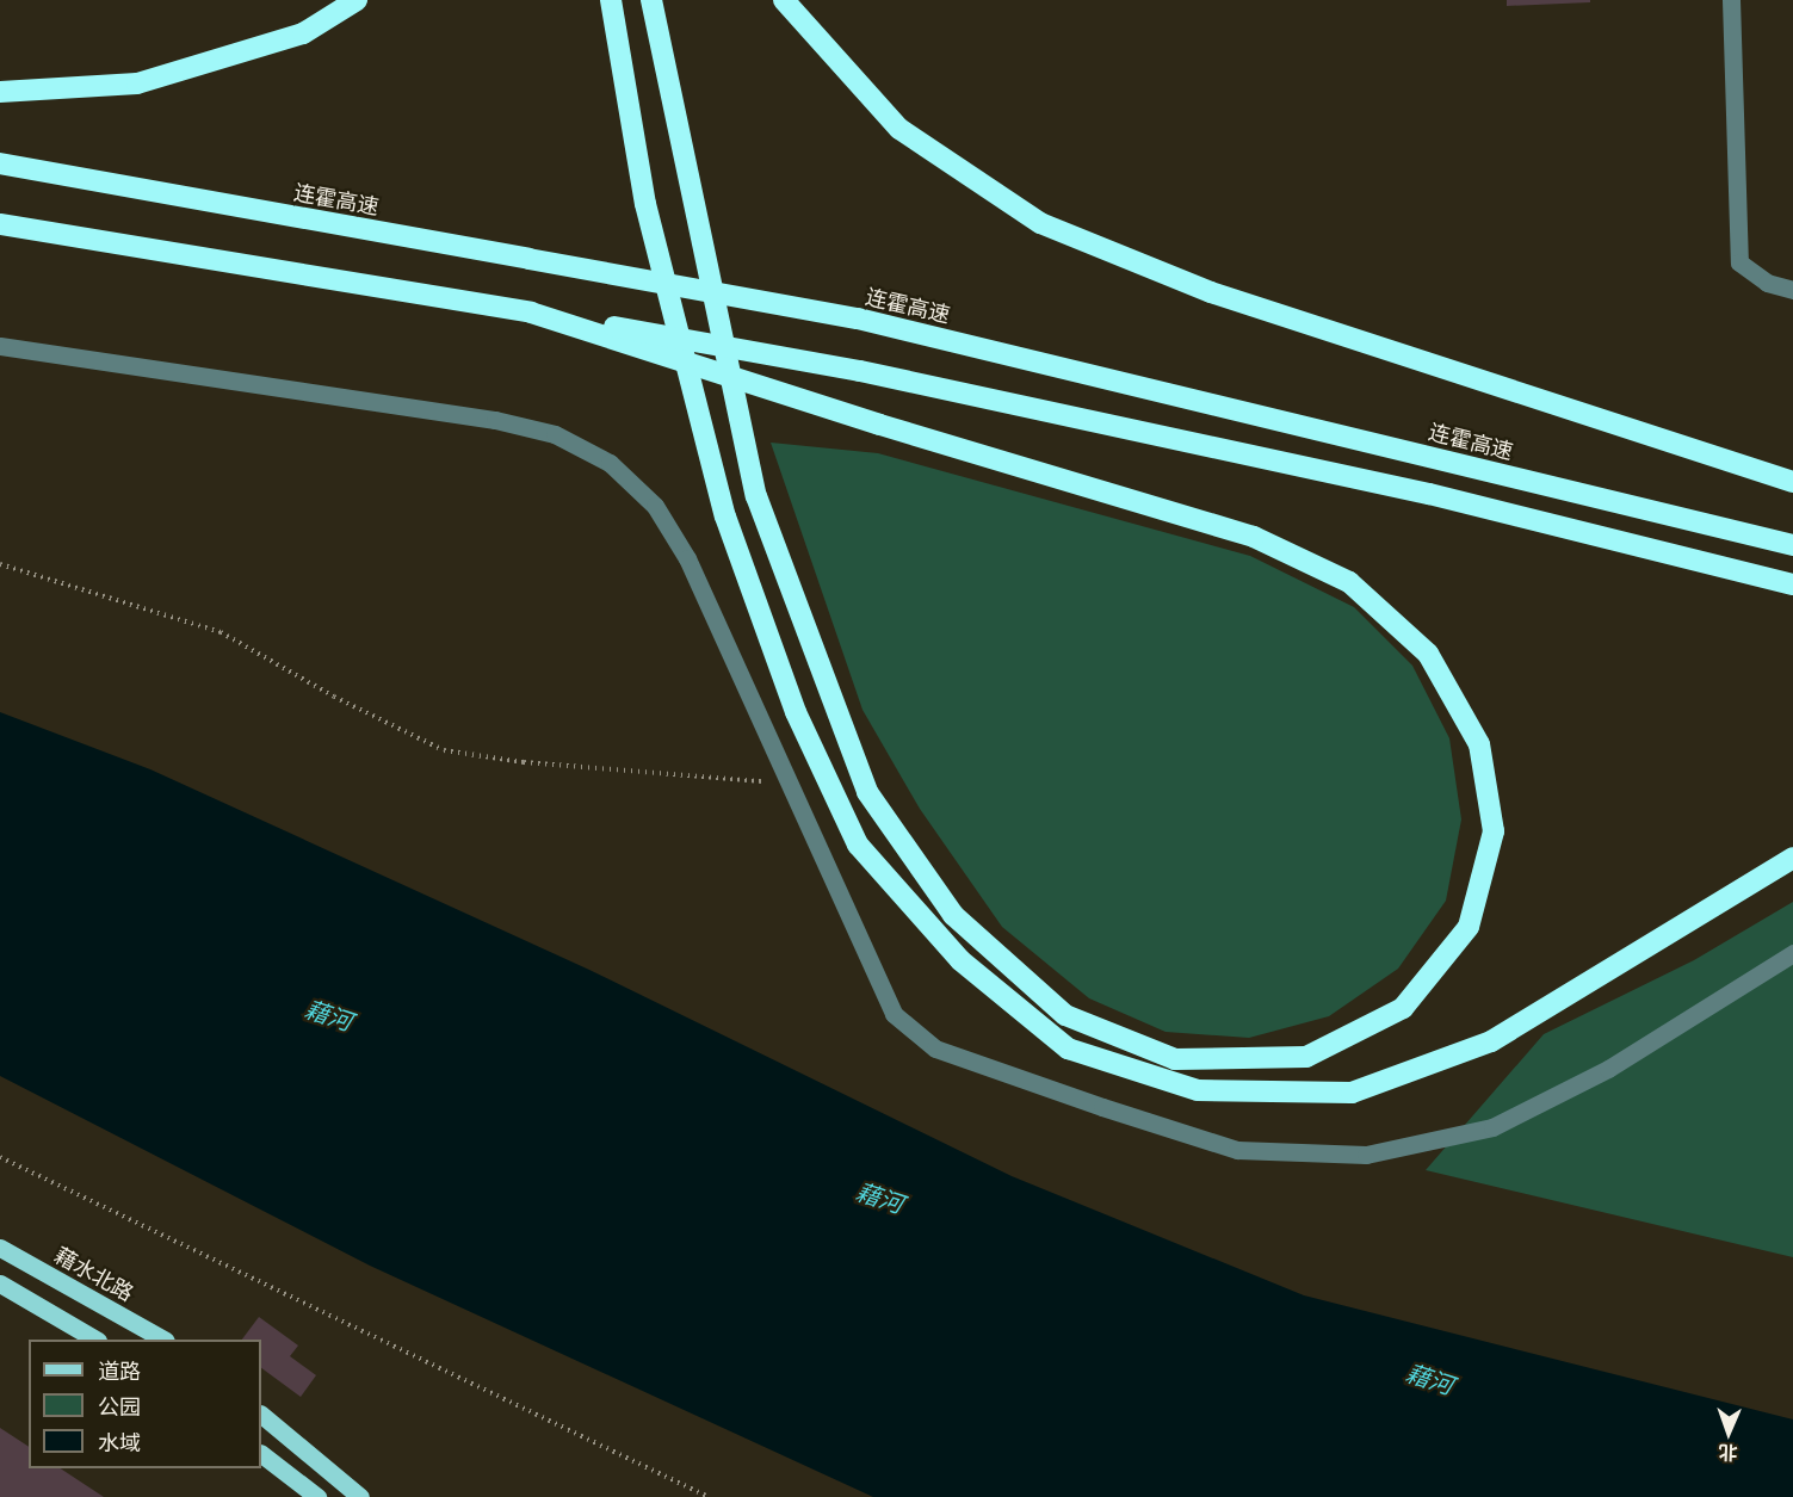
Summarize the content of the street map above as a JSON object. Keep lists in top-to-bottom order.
{
  "streets": {
    "highway": ["连霍高速"],
    "main road": ["藉水北路"]
  },
  "water": ["藉河"],
  "legend": ["道路", "公园", "水域"],
  "north": "bottom"
}
